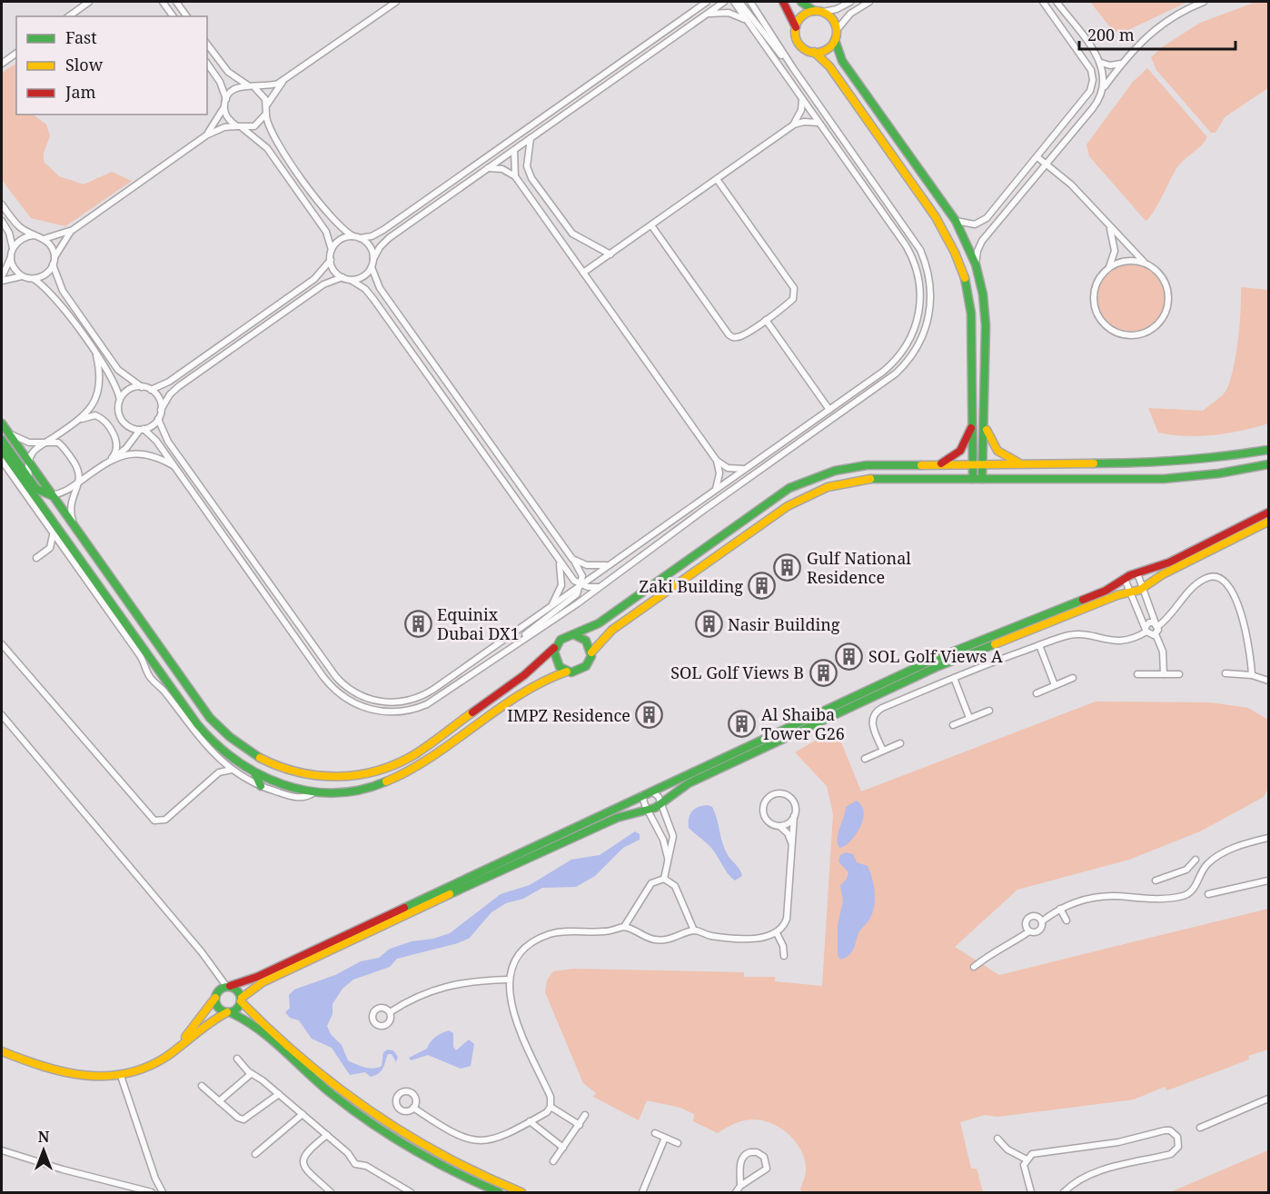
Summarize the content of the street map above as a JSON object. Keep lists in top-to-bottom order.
{
  "places": {
    "building": [
      "Gulf National Residence",
      "Zaki Building",
      "Equinix Dubai DX1",
      "Nasir Building",
      "SOL Golf Views A",
      "SOL Golf Views B",
      "IMPZ Residence",
      "Al Shaiba Tower G26"
    ]
  },
  "legend": ["Fast", "Slow", "Jam"],
  "scale_bar": "200 m",
  "north": "top"
}
